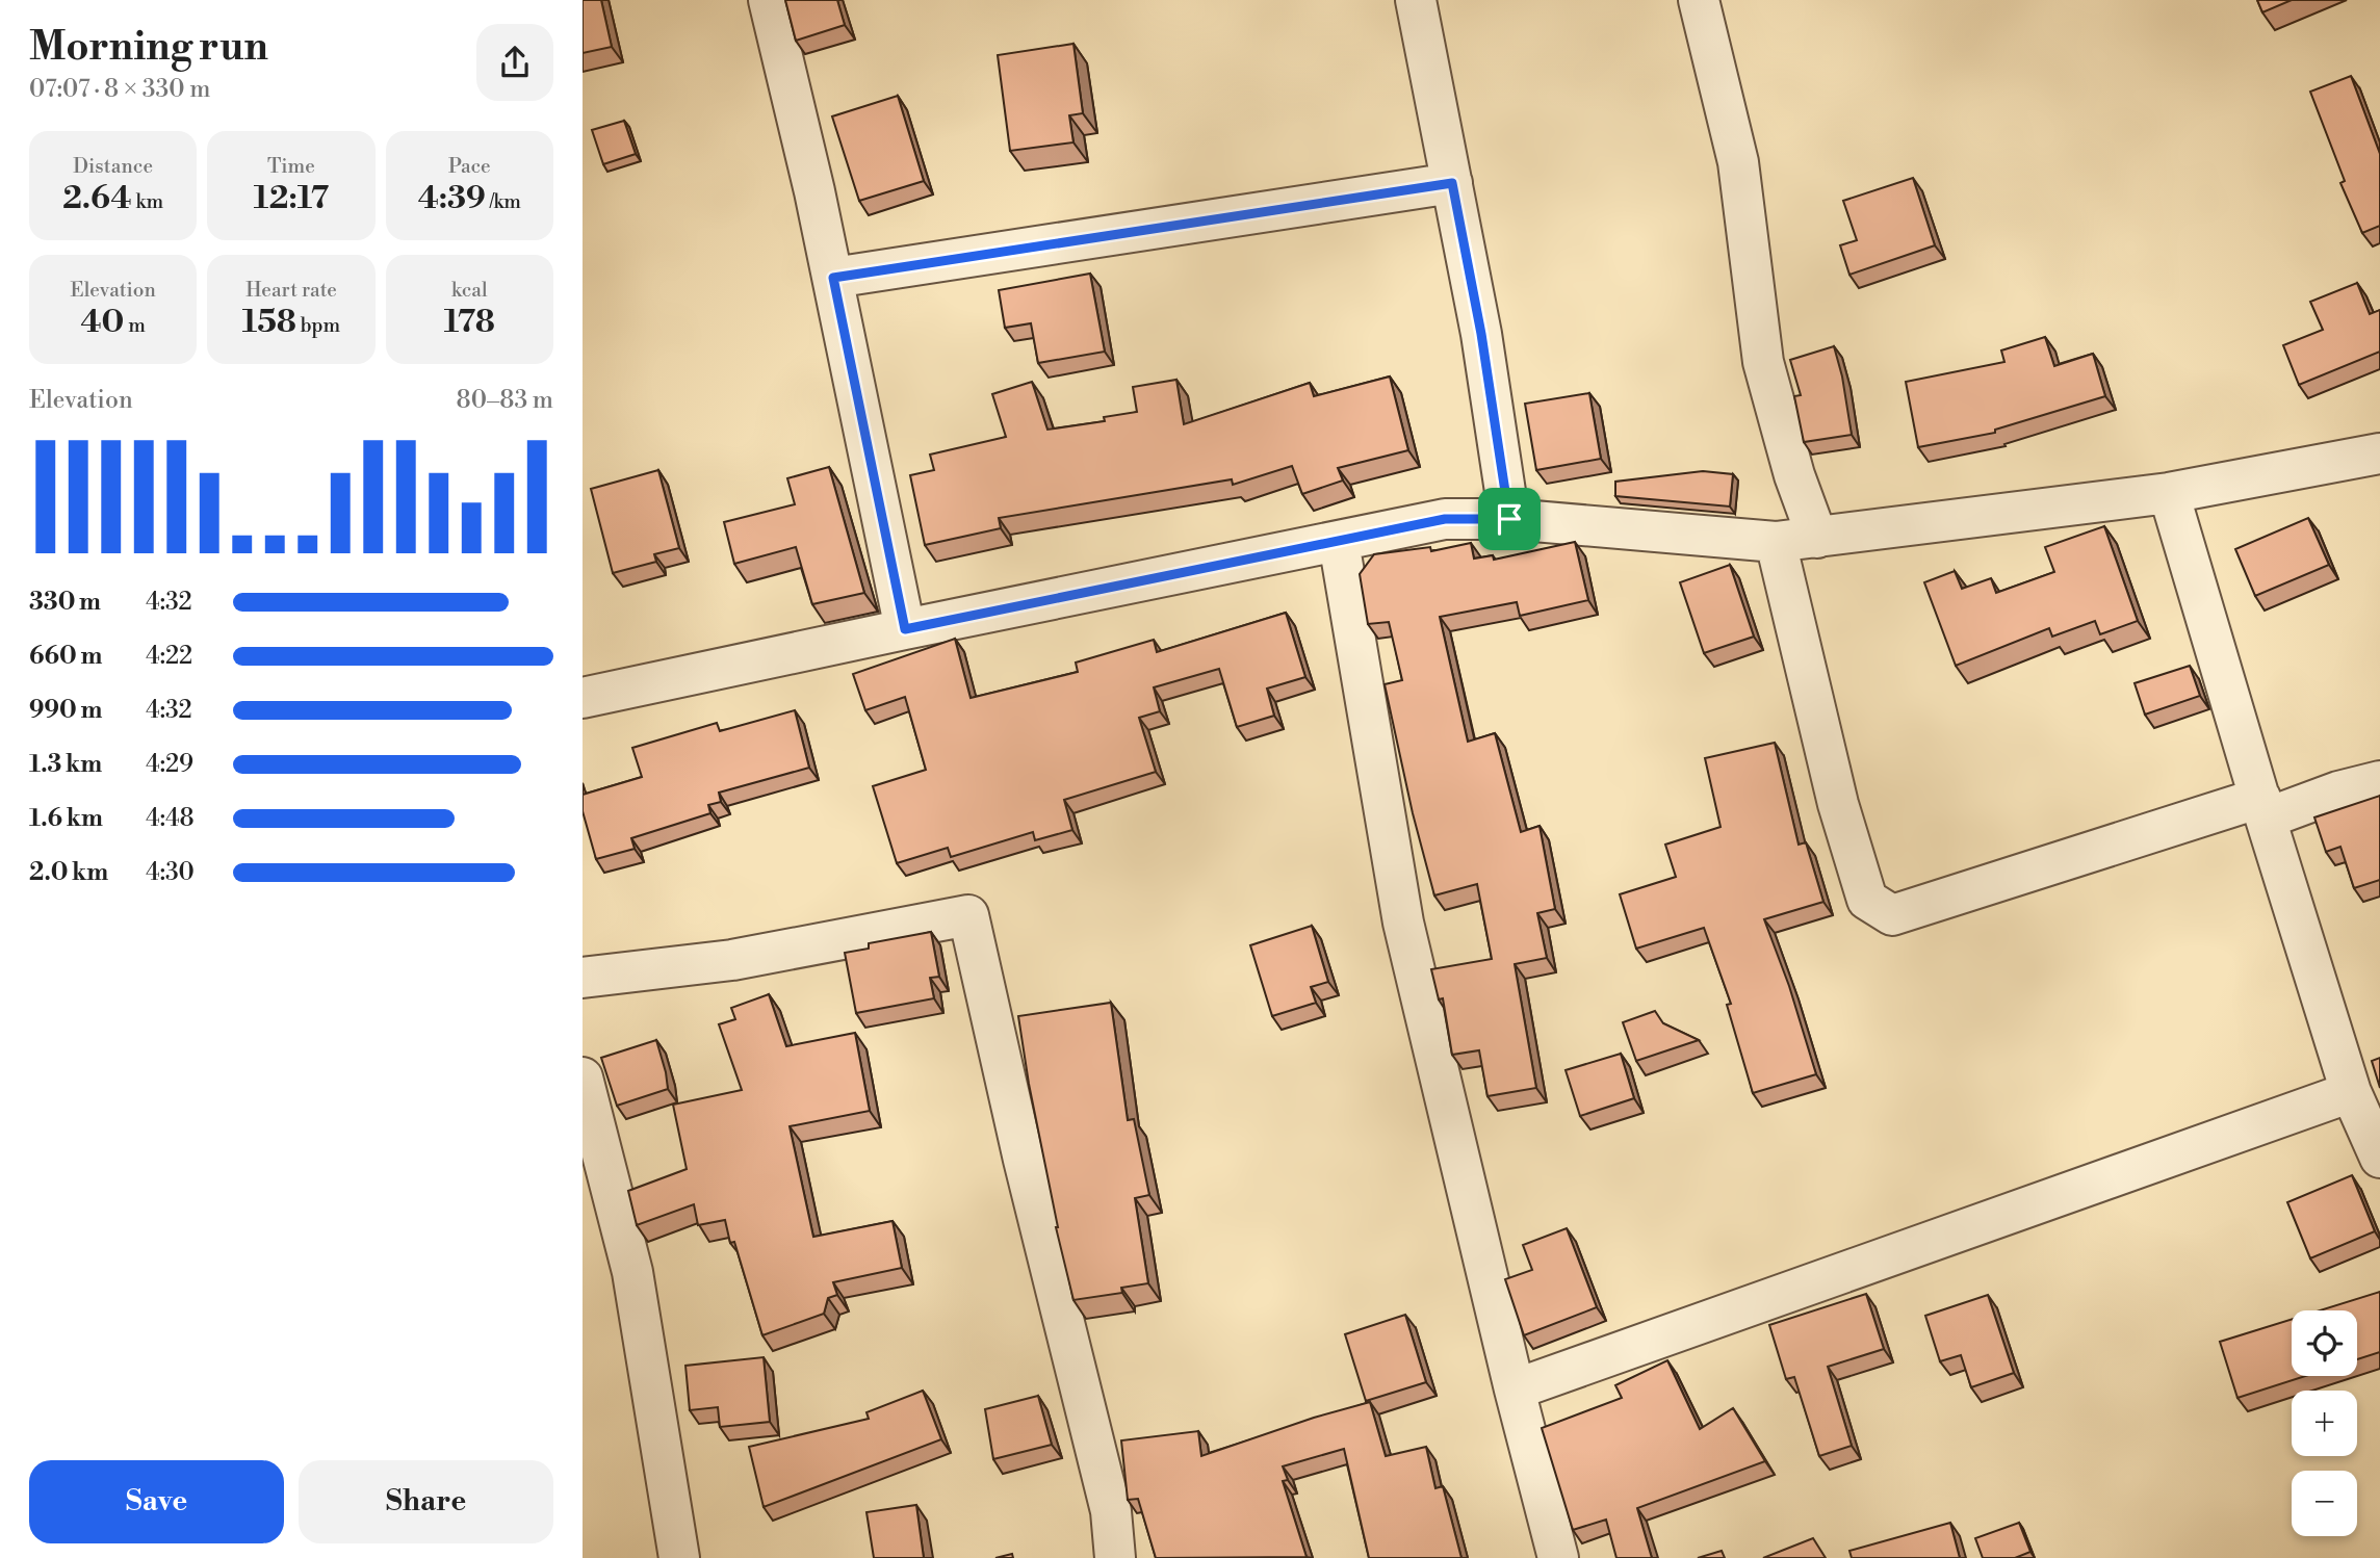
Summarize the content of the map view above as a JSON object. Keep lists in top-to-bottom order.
{
  "page": {
    "heading": ["Morning run", "07:07 · 8 × 330 m"],
    "stats": [
      ["Distance", "2.64 km"],
      ["Time", "12:17"],
      ["Pace", "4:39 /km"],
      ["Elevation", "40 m"],
      ["Heart rate", "158 bpm"],
      ["kcal", "178"]
    ],
    "chart": ["Elevation", "80–83 m"],
    "list": [
      {
        "name": "330 m",
        "note": "4:32"
      },
      {
        "name": "660 m",
        "note": "4:22"
      },
      {
        "name": "990 m",
        "note": "4:32"
      },
      {
        "name": "1.3 km",
        "note": "4:29"
      },
      {
        "name": "1.6 km",
        "note": "4:48"
      },
      {
        "name": "2.0 km",
        "note": "4:30"
      }
    ],
    "map_buttons": ["+", "−"],
    "buttons": ["Save", "Share"]
  }
}
